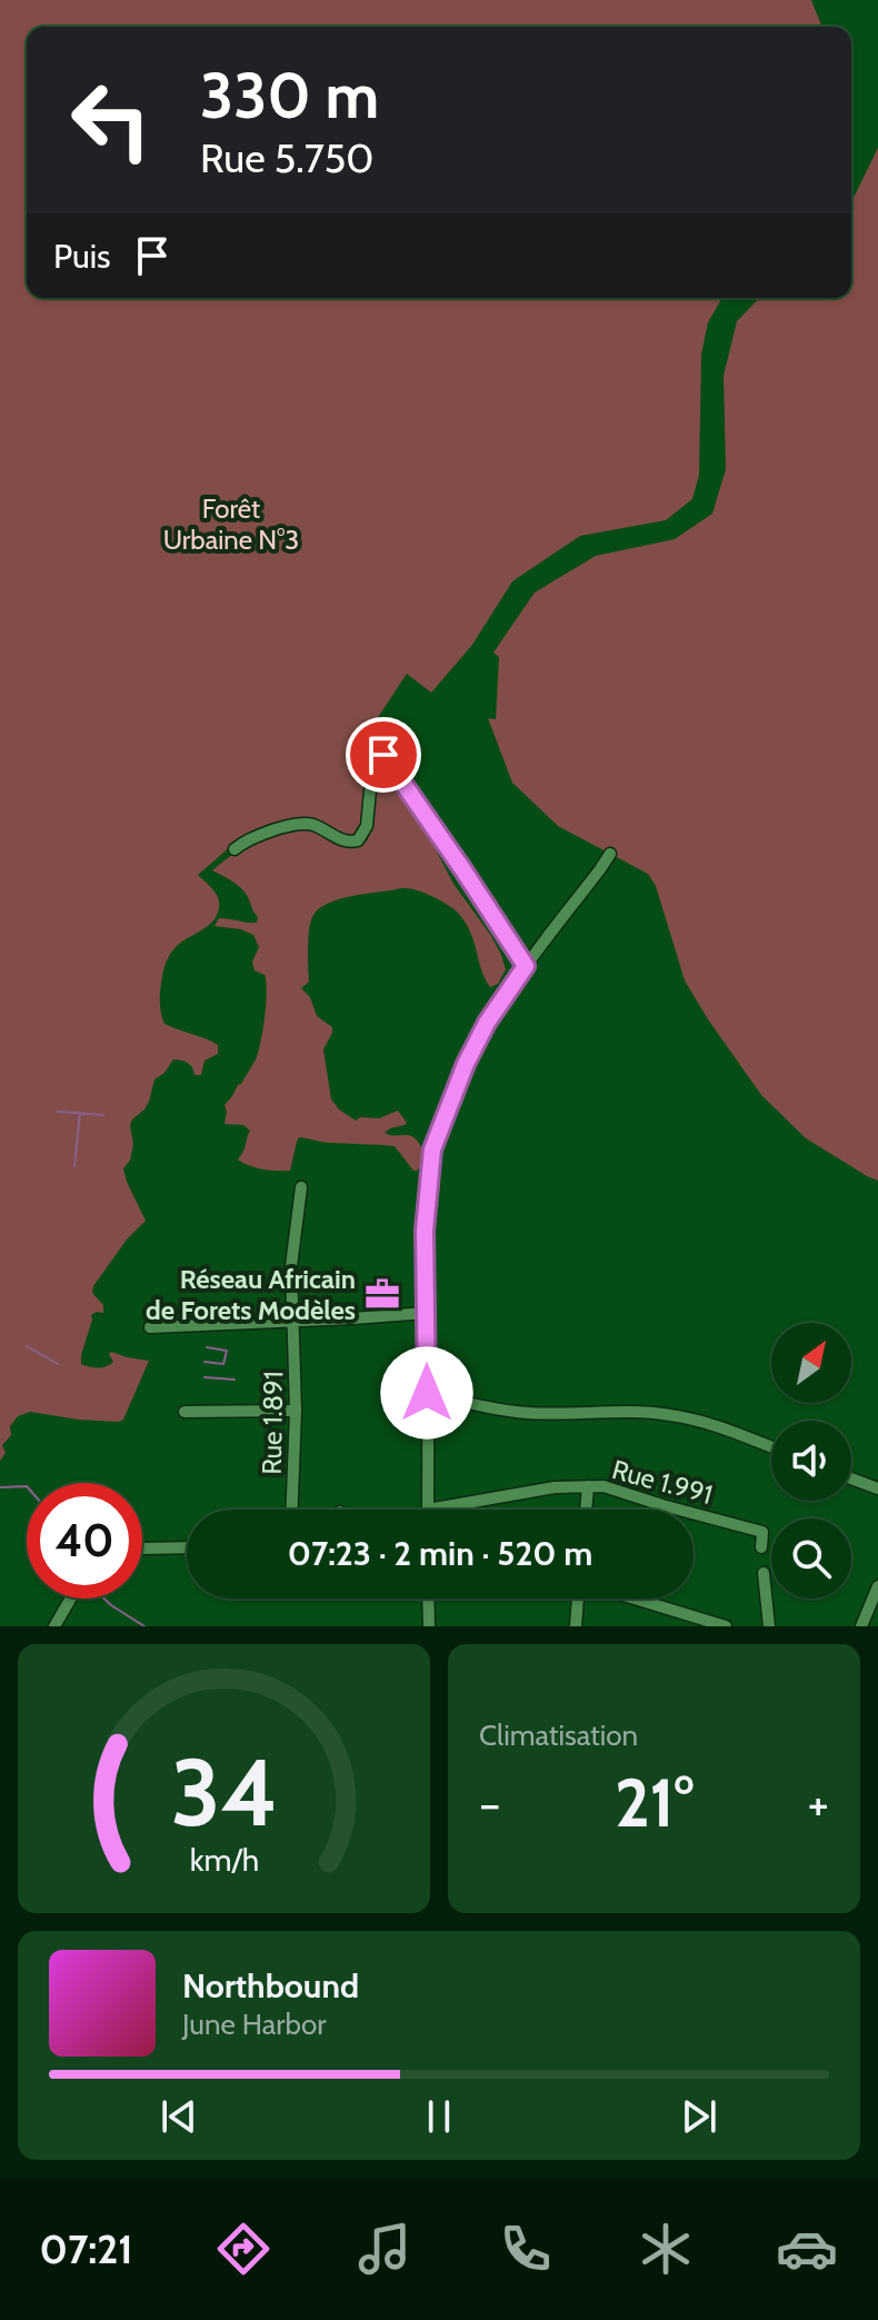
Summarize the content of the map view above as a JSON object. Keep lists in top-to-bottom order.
{
  "streets": {
    "street": ["Rue 1.891", "Rue 1.991"]
  },
  "parks": ["Forêt Urbaine N°3"],
  "places": {
    "office": ["Réseau Africain de Forets Modèles"]
  },
  "north": "top right",
  "page": {
    "turn": ["330 m", "Rue 5.750"],
    "then": "Puis",
    "limit": "40",
    "trip": "07:23 · 2 min · 520 m",
    "tile": "Climatisation",
    "heat": ["−", "21°", "+"],
    "song": ["Northbound", "June Harbor"],
    "tabs": "07:21",
    "gauge": ["34", "km/h"]
  }
}
